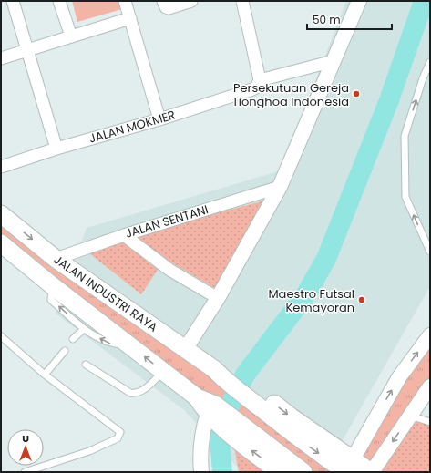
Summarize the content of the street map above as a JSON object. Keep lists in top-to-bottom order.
{
  "streets": {
    "main road": ["JALAN INDUSTRI RAYA"],
    "street": ["JALAN MOKMER", "JALAN SENTANI"]
  },
  "crossings": [
    ["JALAN SENTANI", "JALAN INDUSTRI RAYA"]
  ],
  "places": ["Persekutuan Gereja Tionghoa Indonesia", "Maestro Futsal Kemayoran"],
  "scale_bar": "50 m",
  "north": "top"
}
